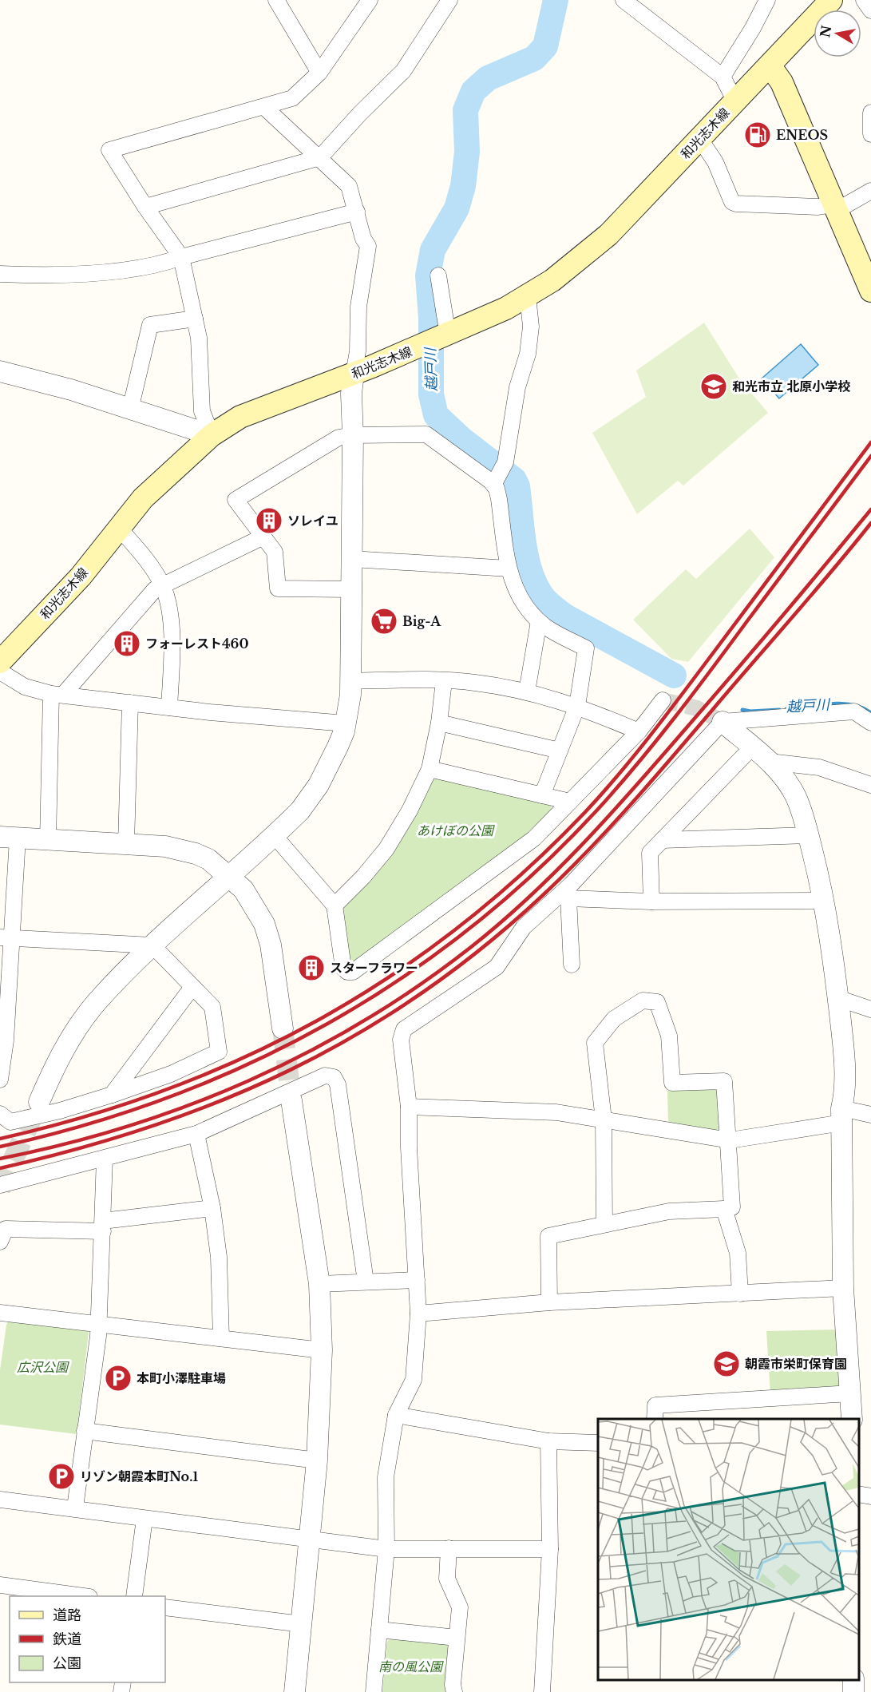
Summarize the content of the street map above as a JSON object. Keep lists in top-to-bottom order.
{
  "streets": {
    "main road": ["和光志木線"]
  },
  "water": ["越戸川"],
  "parks": ["あけぼの公園", "広沢公園", "南の風公園"],
  "places": {
    "fuel station": ["ENEOS"],
    "school or university": ["和光市立 北原小学校", "朝霞市栄町保育園"],
    "building": ["ソレイユ", "フォーレスト460", "スターフラワー"],
    "supermarket": ["Big-A"],
    "parking": ["本町小澤駐車場", "リゾン朝霞本町No.1"]
  },
  "legend": ["道路", "鉄道", "公園"],
  "north": "left"
}
